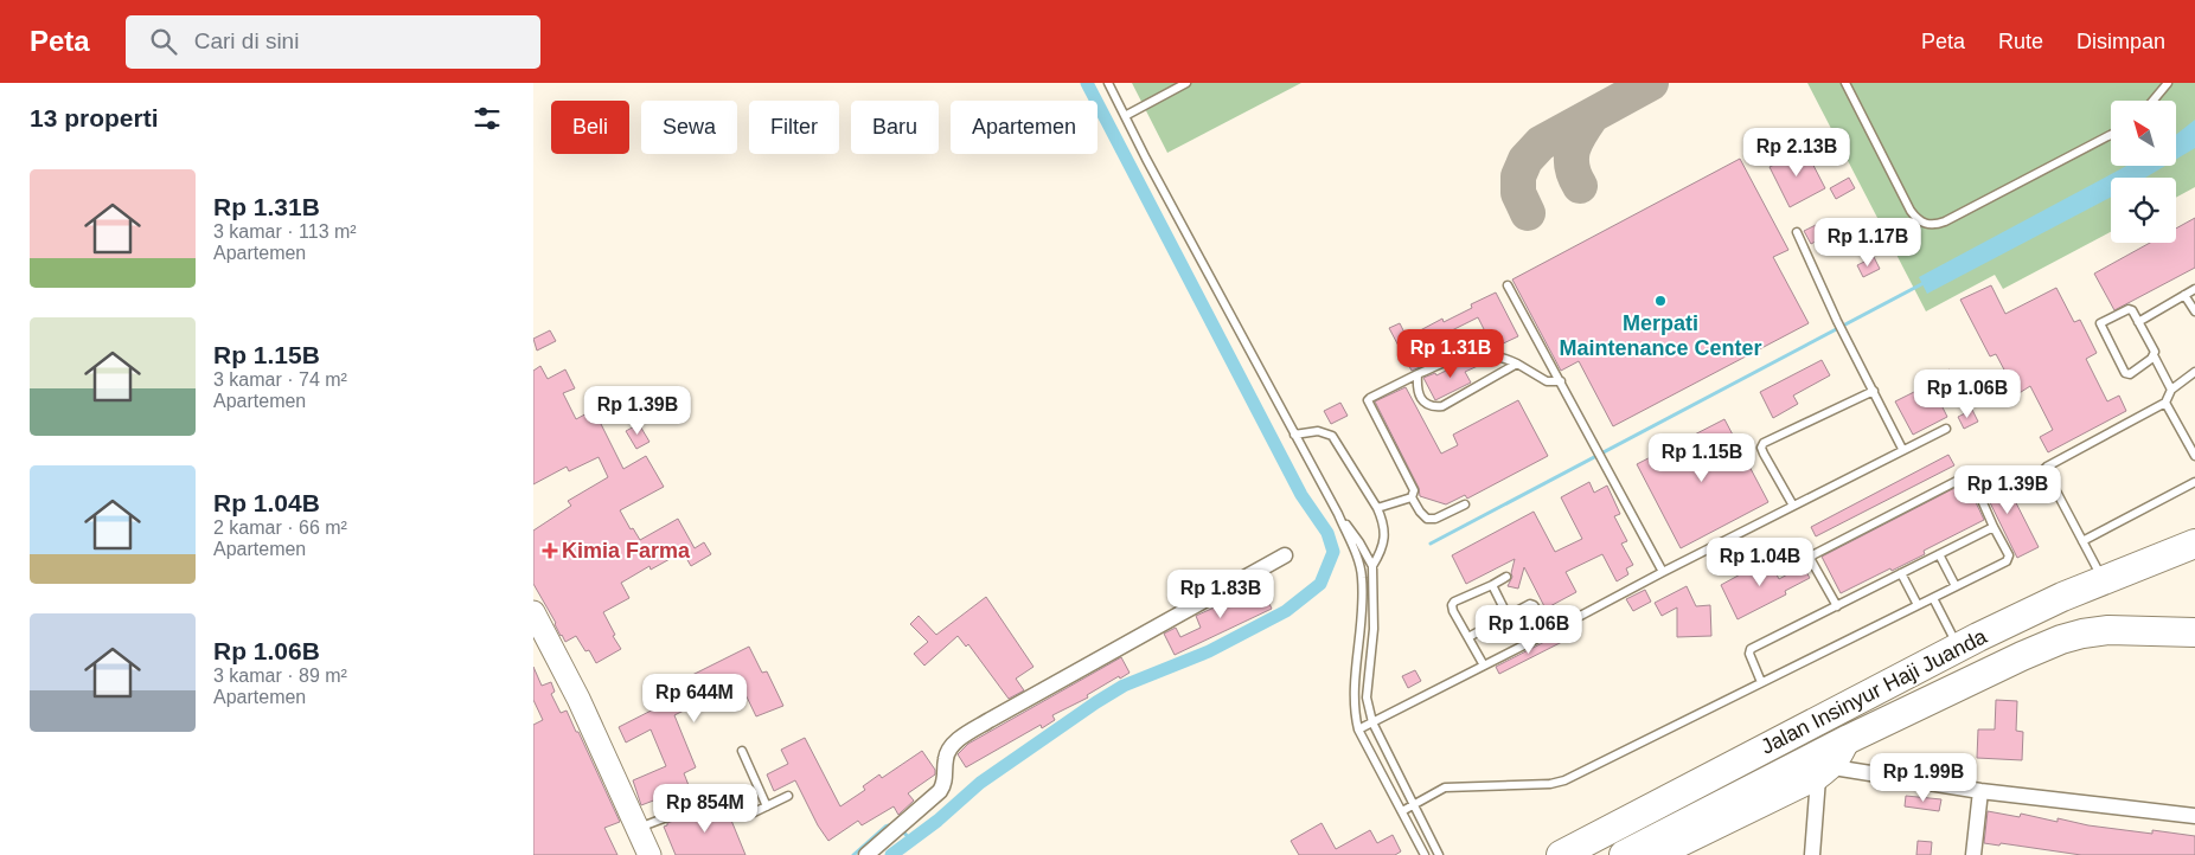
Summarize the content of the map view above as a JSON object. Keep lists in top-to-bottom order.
{
  "streets": {
    "highway": ["Jalan Insinyur Haji Juanda"]
  },
  "places": {
    "other": ["Merpati Maintenance Center"],
    "health": ["Kimia Farma"]
  },
  "north": "top left",
  "page": {
    "header": "Peta",
    "search": "Cari di sini",
    "nav": ["Peta", "Rute", "Disimpan"],
    "heading": "13 properti",
    "chip": [
      "Beli",
      "Sewa",
      "Filter",
      "Baru",
      "Apartemen"
    ],
    "price": [
      "Rp 2.13B",
      "Rp 1.17B",
      "Rp 1.31B",
      "Rp 1.06B",
      "Rp 1.39B",
      "Rp 1.15B",
      "Rp 1.39B",
      "Rp 1.04B",
      "Rp 1.83B",
      "Rp 1.06B",
      "Rp 644M",
      "Rp 1.99B",
      "Rp 854M"
    ],
    "list": [
      {
        "name": "Rp 1.31B",
        "note": "3 kamar · 113 m² · Apartemen"
      },
      {
        "name": "Rp 1.15B",
        "note": "3 kamar · 74 m² · Apartemen"
      },
      {
        "name": "Rp 1.04B",
        "note": "2 kamar · 66 m² · Apartemen"
      },
      {
        "name": "Rp 1.06B",
        "note": "3 kamar · 89 m² · Apartemen"
      }
    ]
  }
}
